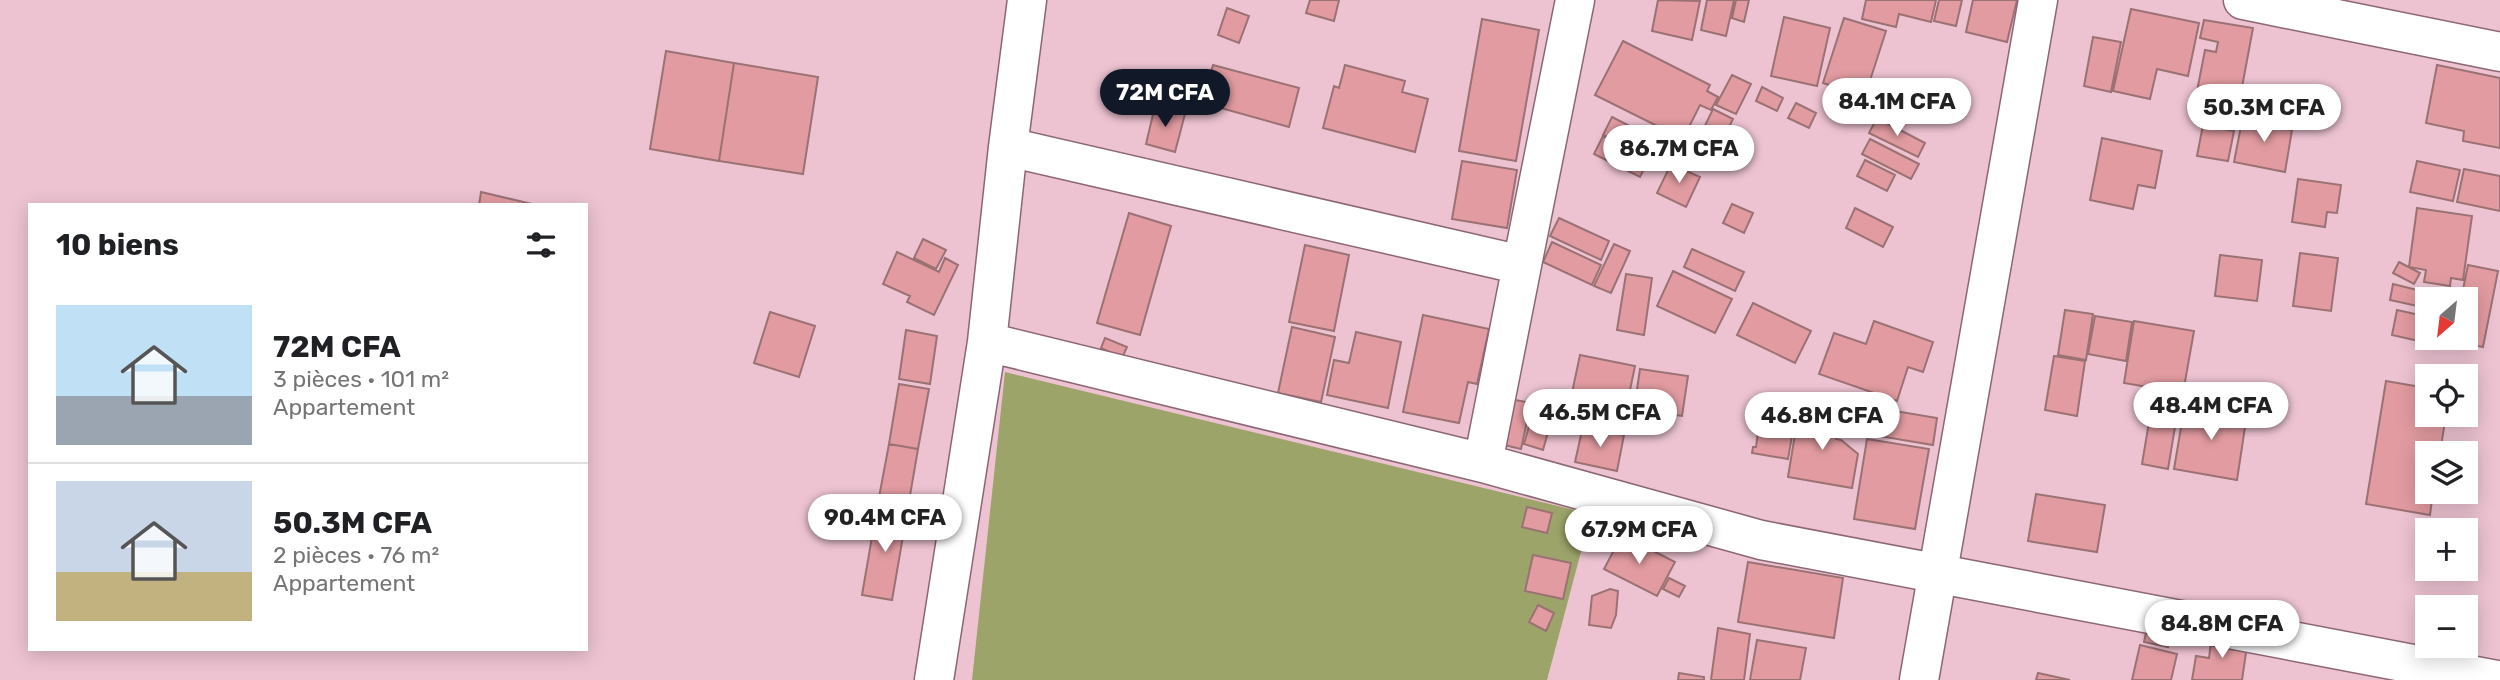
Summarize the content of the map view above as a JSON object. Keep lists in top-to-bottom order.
{
  "north": "bottom left",
  "page": {
    "price": [
      "72M CFA",
      "84.1M CFA",
      "50.3M CFA",
      "86.7M CFA",
      "48.4M CFA",
      "46.5M CFA",
      "46.8M CFA",
      "90.4M CFA",
      "67.9M CFA",
      "84.8M CFA"
    ],
    "heading": "10 biens",
    "map_buttons": ["+", "−"],
    "list": [
      {
        "name": "72M CFA",
        "note": "3 pièces · 101 m² · Appartement"
      },
      {
        "name": "50.3M CFA",
        "note": "2 pièces · 76 m² · Appartement"
      }
    ]
  }
}
